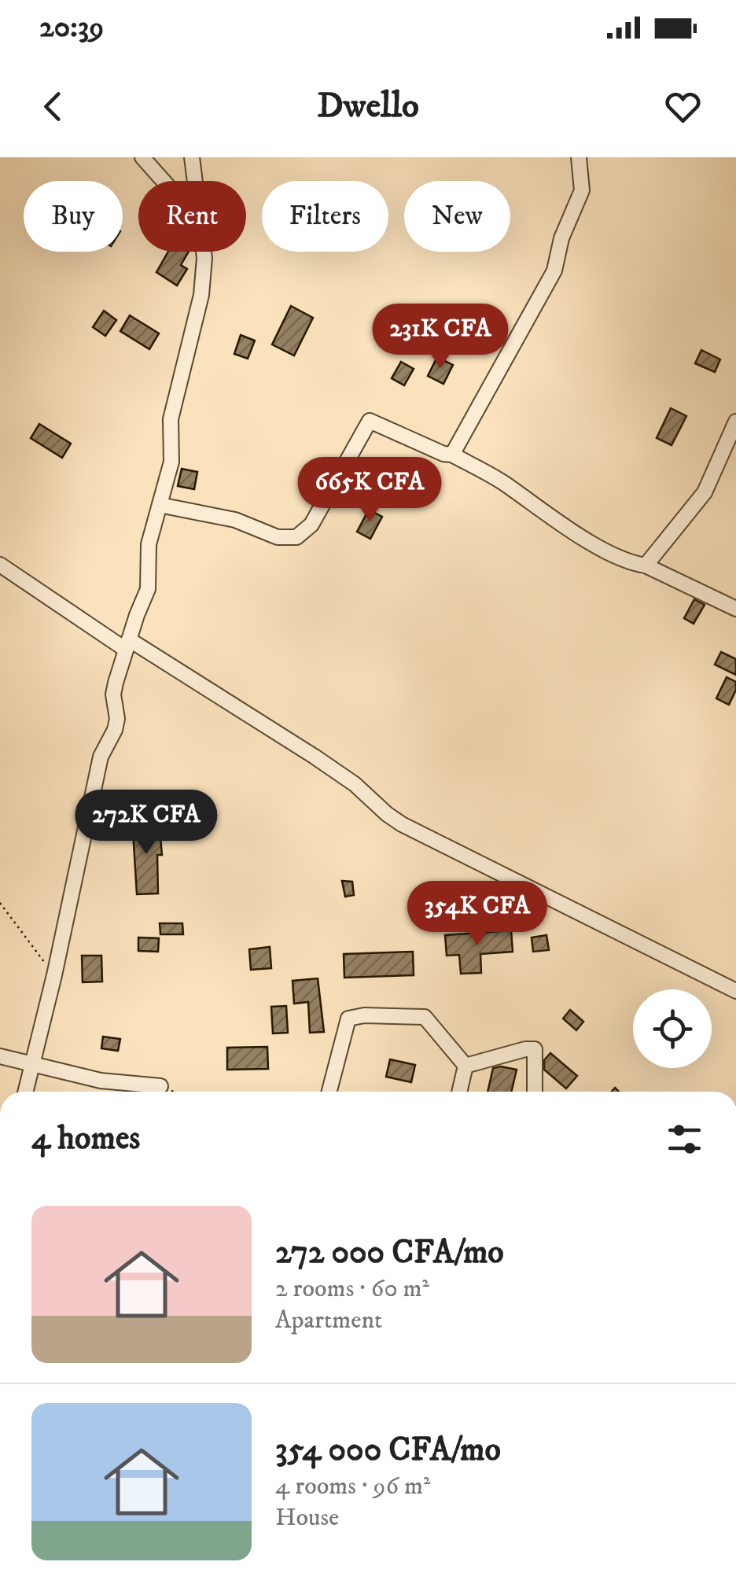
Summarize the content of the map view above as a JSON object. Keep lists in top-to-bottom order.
{
  "page": {
    "status": "20:39",
    "header": "Dwello",
    "chip": [
      "Buy",
      "Rent",
      "Filters",
      "New"
    ],
    "price": [
      "231K CFA",
      "665K CFA",
      "272K CFA",
      "354K CFA"
    ],
    "heading": "4 homes",
    "list": [
      {
        "name": "272 000 CFA/mo",
        "note": "2 rooms · 60 m² · Apartment"
      },
      {
        "name": "354 000 CFA/mo",
        "note": "4 rooms · 96 m² · House"
      }
    ]
  }
}
